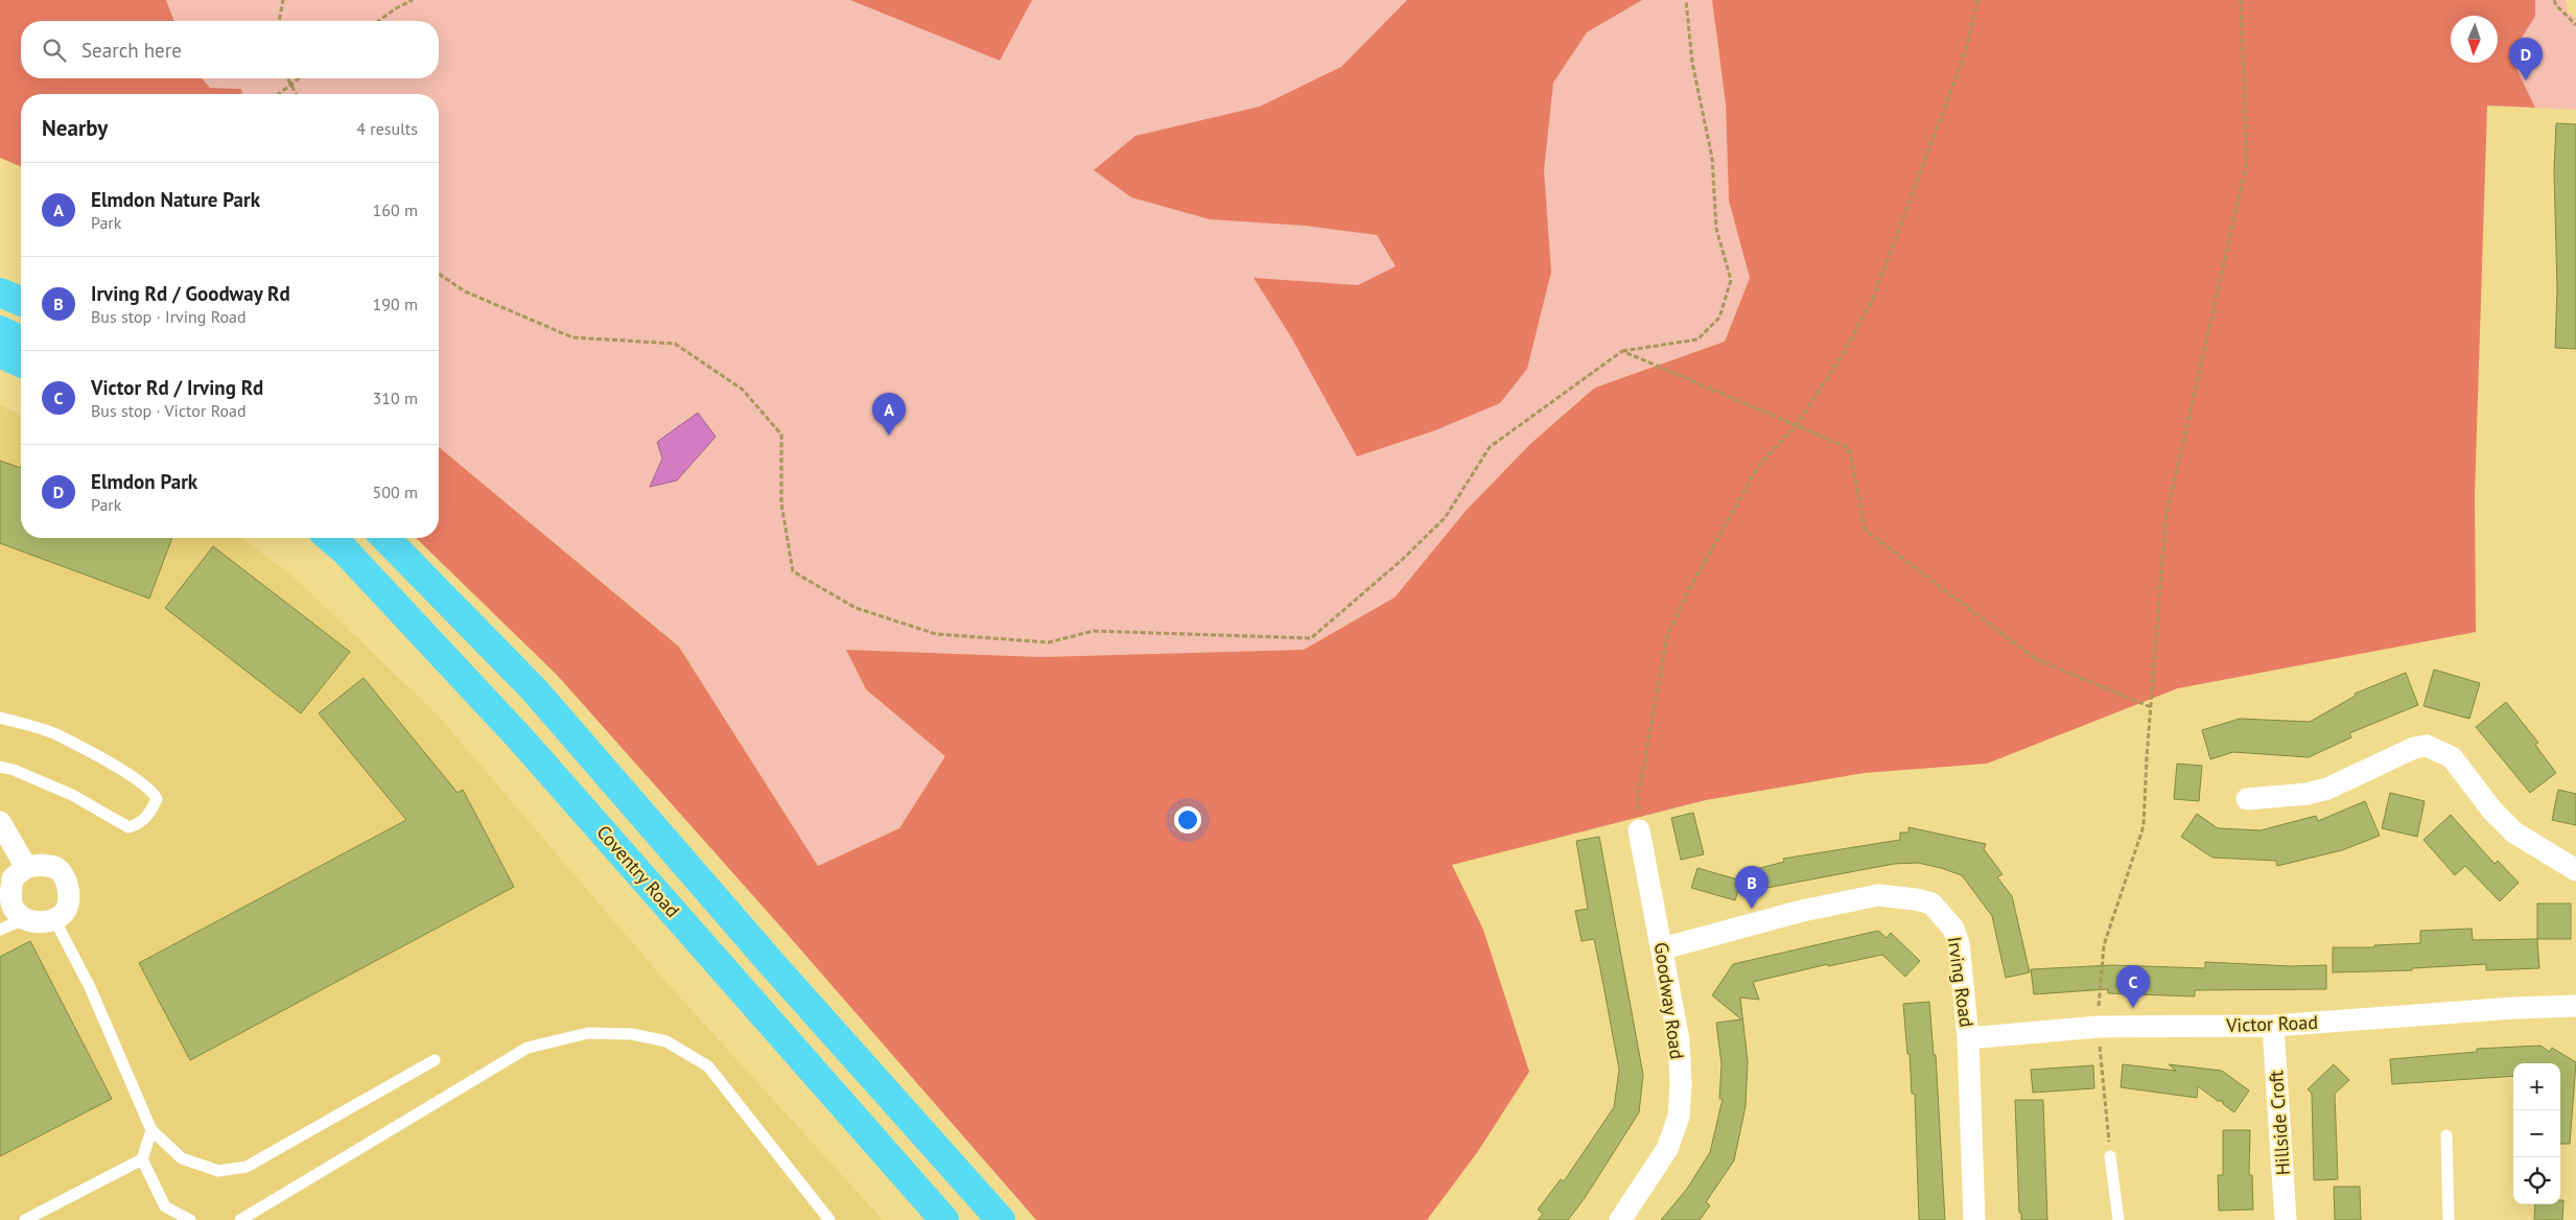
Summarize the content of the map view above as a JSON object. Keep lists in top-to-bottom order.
{
  "streets": {
    "highway": ["Coventry Road"],
    "street": [
      "Irving Road",
      "Goodway Road",
      "Victor Road",
      "Hillside Croft"
    ]
  },
  "crossings": [
    ["Irving Road", "Goodway Road"],
    ["Irving Road", "Victor Road"],
    ["Victor Road", "Hillside Croft"]
  ],
  "north": "bottom",
  "page": {
    "search": "Search here",
    "pins": [
      "D",
      "A",
      "B",
      "C"
    ],
    "heading": ["Nearby", "4 results"],
    "list": [
      {
        "mark": "A",
        "name": "Elmdon Nature Park",
        "note": "Park",
        "value": "160 m"
      },
      {
        "mark": "B",
        "name": "Irving Rd / Goodway Rd",
        "note": "Bus stop · Irving Road",
        "value": "190 m"
      },
      {
        "mark": "C",
        "name": "Victor Rd / Irving Rd",
        "note": "Bus stop · Victor Road",
        "value": "310 m"
      },
      {
        "mark": "D",
        "name": "Elmdon Park",
        "note": "Park",
        "value": "500 m"
      }
    ],
    "map_buttons": ["+", "−"]
  }
}
